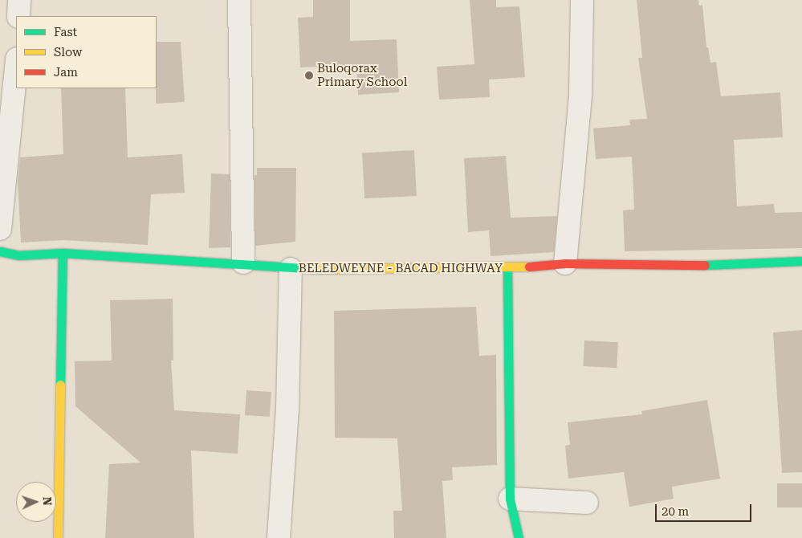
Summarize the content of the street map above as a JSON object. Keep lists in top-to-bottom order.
{
  "streets": {
    "street": ["BELEDWEYNE - BACAD HIGHWAY"]
  },
  "places": ["Buloqorax Primary School"],
  "legend": ["Fast", "Slow", "Jam"],
  "scale_bar": "20 m",
  "north": "right"
}
